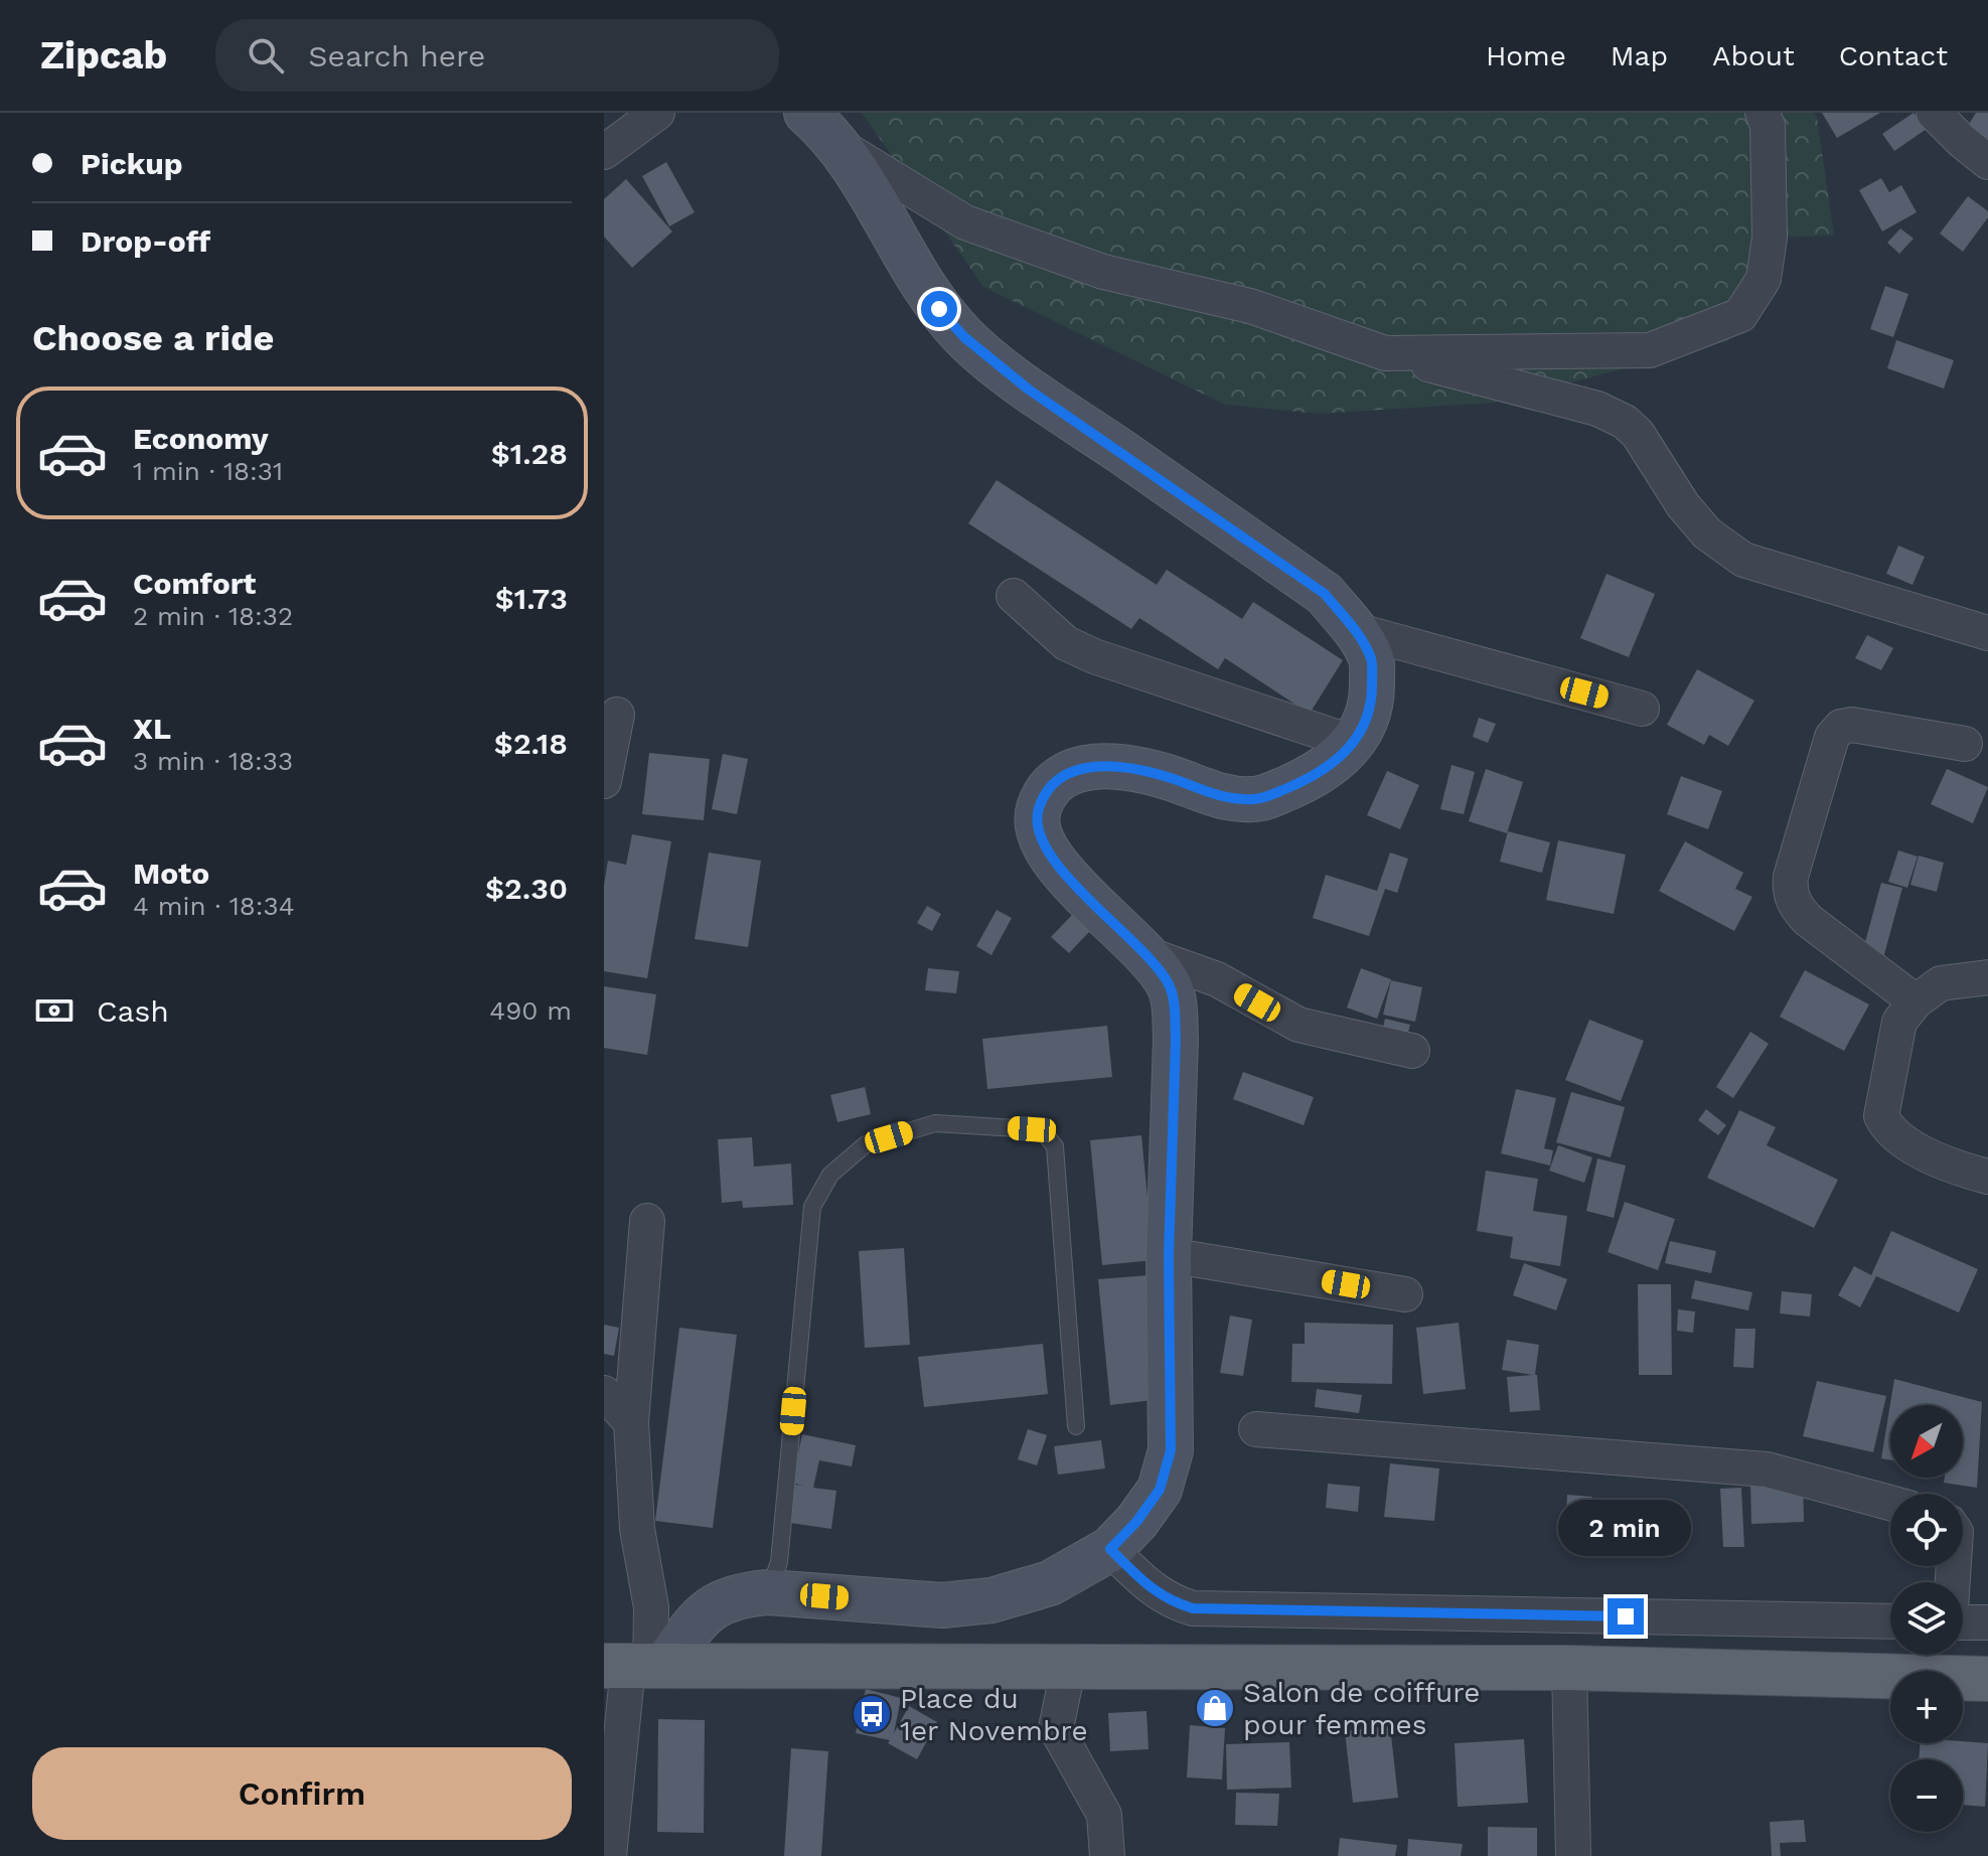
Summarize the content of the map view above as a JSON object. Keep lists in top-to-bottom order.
{
  "places": {
    "shop": ["Salon de coiffure pour femmes"],
    "bus stop": ["Place du 1er Novembre"]
  },
  "north": "bottom left",
  "page": {
    "header": "Zipcab",
    "search": "Search here",
    "nav": [
      "Home",
      "Map",
      "About",
      "Contact"
    ],
    "banner": ["Pickup", "Drop-off"],
    "heading": "Choose a ride",
    "list": [
      {
        "name": "Economy",
        "note": "1 min · 18:31",
        "value": "$1.28"
      },
      {
        "name": "Comfort",
        "note": "2 min · 18:32",
        "value": "$1.73"
      },
      {
        "name": "XL",
        "note": "3 min · 18:33",
        "value": "$2.18"
      },
      {
        "name": "Moto",
        "note": "4 min · 18:34",
        "value": "$2.30"
      }
    ],
    "pay": ["Cash", "490 m"],
    "map_buttons": ["+", "−"],
    "bubble": "2 min",
    "buttons": "Confirm"
  }
}
